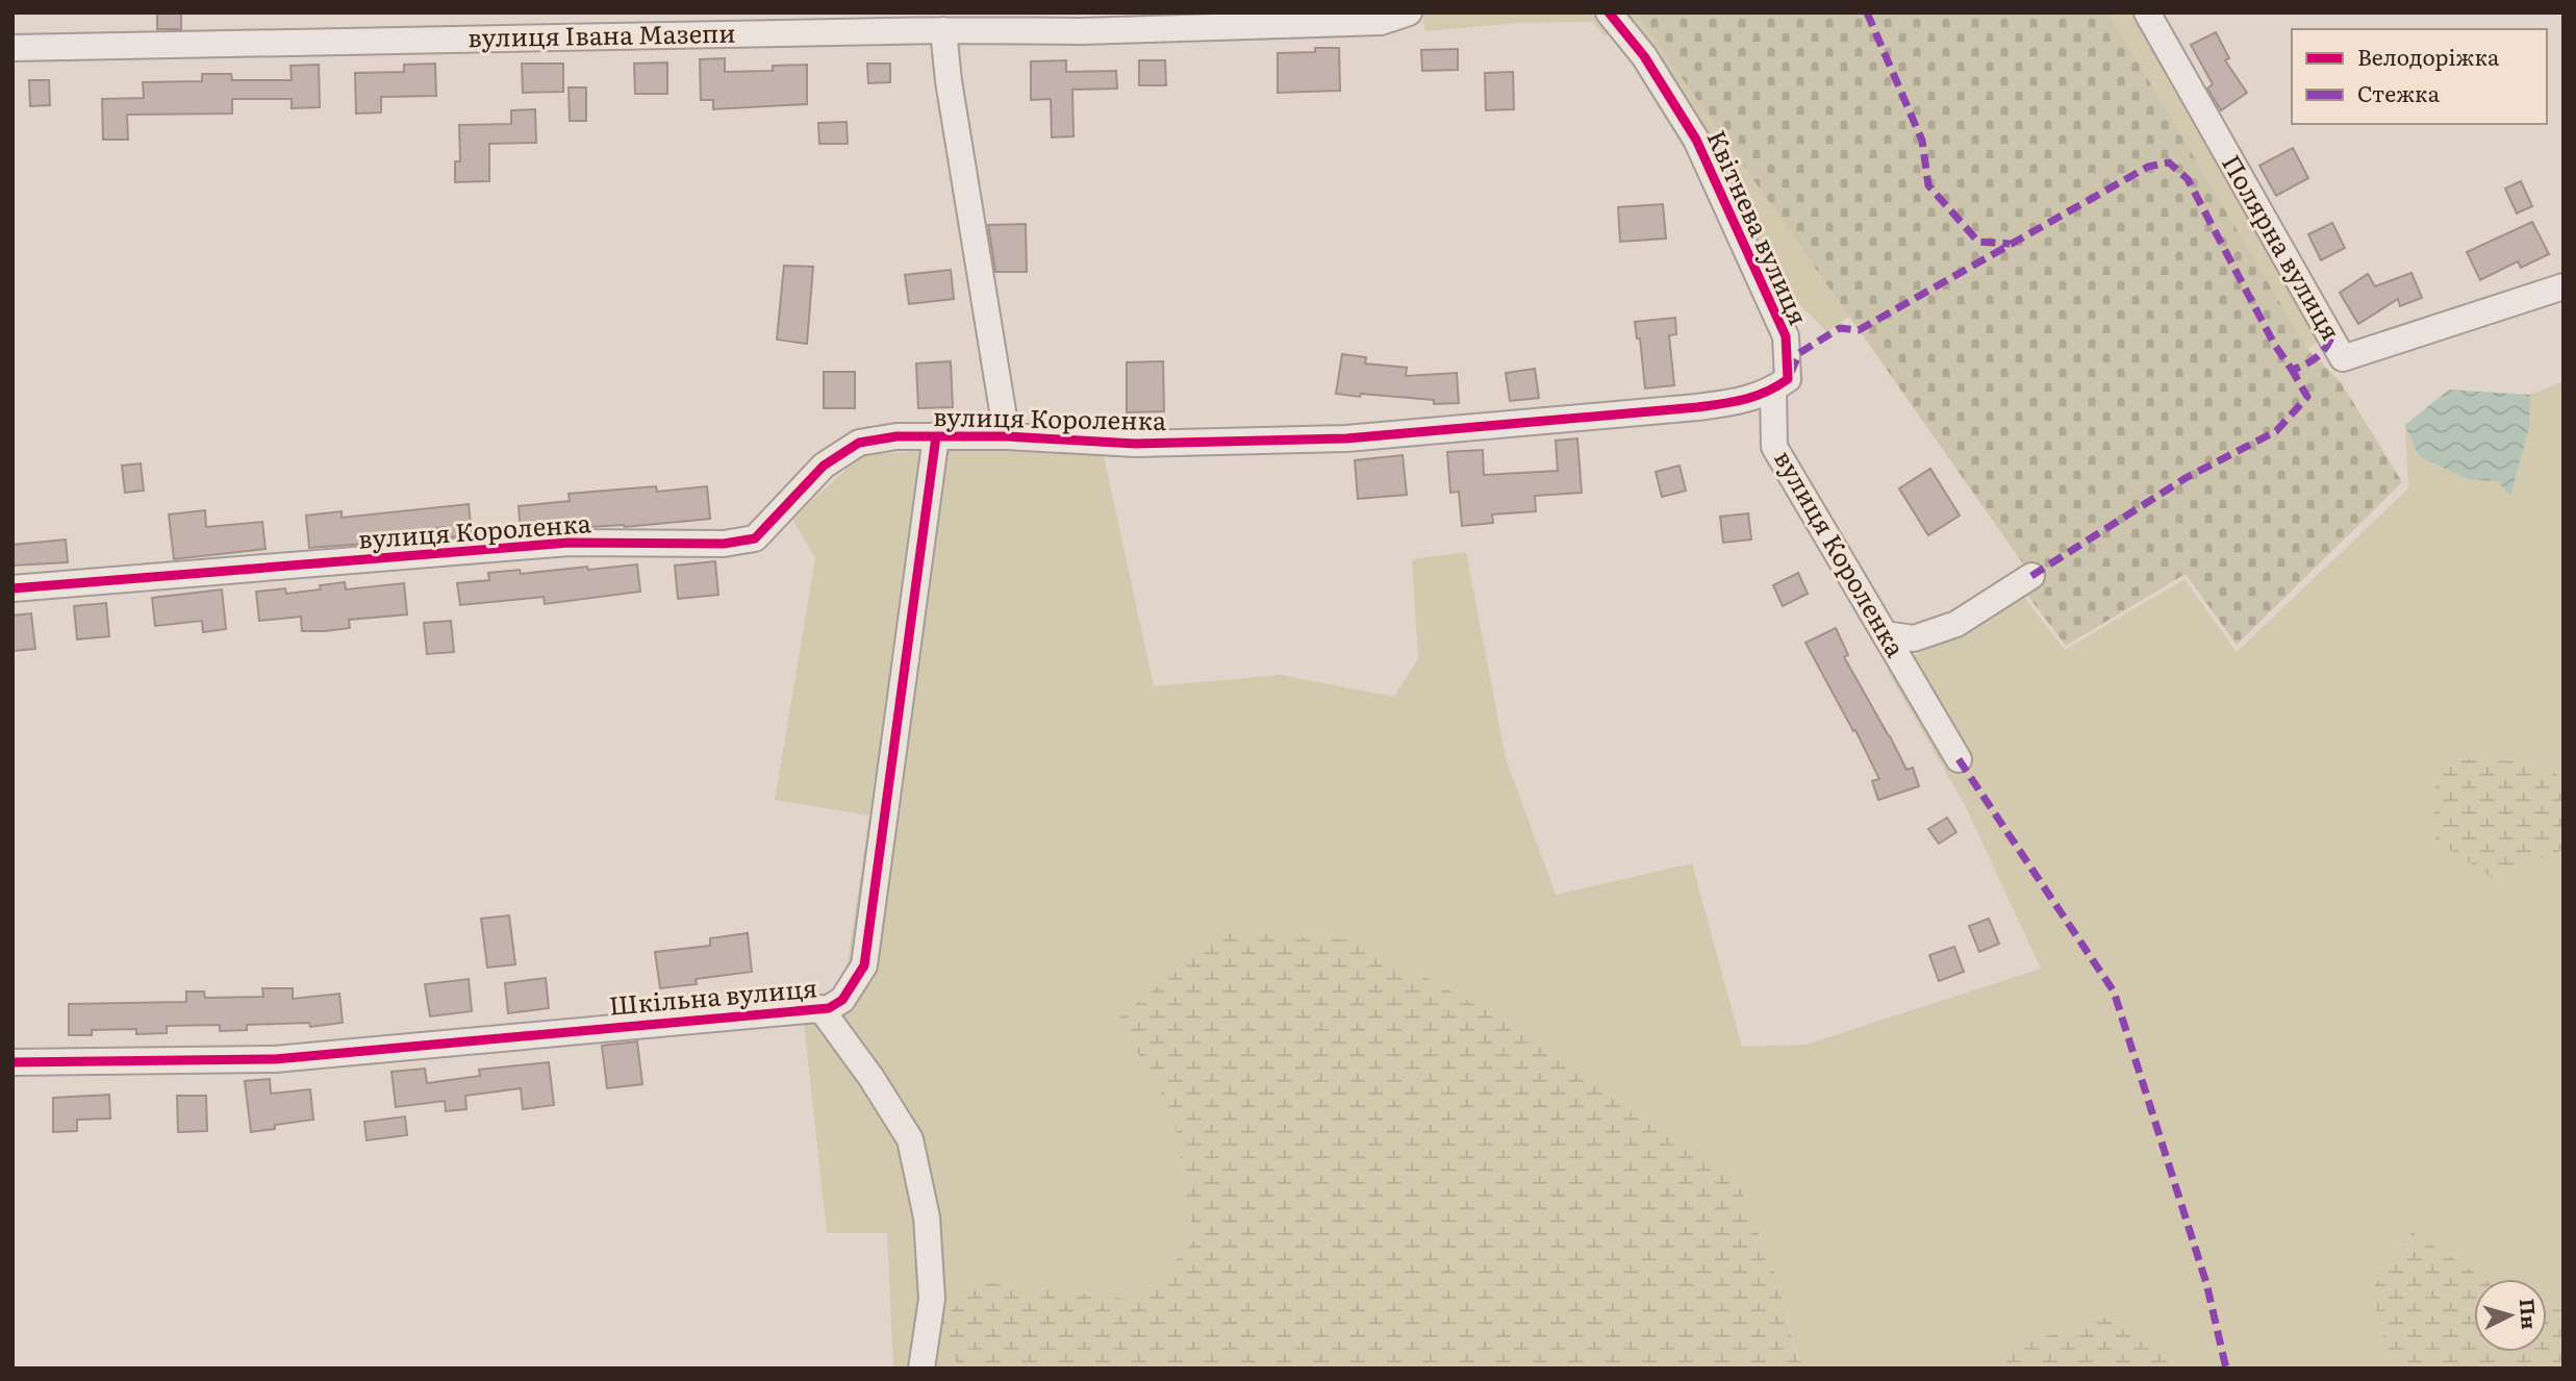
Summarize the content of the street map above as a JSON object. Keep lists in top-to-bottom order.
{
  "streets": {
    "street": [
      "вулиця Івана Мазепи",
      "Квітнева вулиця",
      "Полярна вулиця",
      "вулиця Короленка",
      "Шкільна вулиця"
    ]
  },
  "crossings": [
    ["Квітнева вулиця", "вулиця Короленка"],
    ["вулиця Короленка", "Шкільна вулиця"]
  ],
  "legend": ["Велодоріжка", "Стежка"],
  "north": "right"
}
